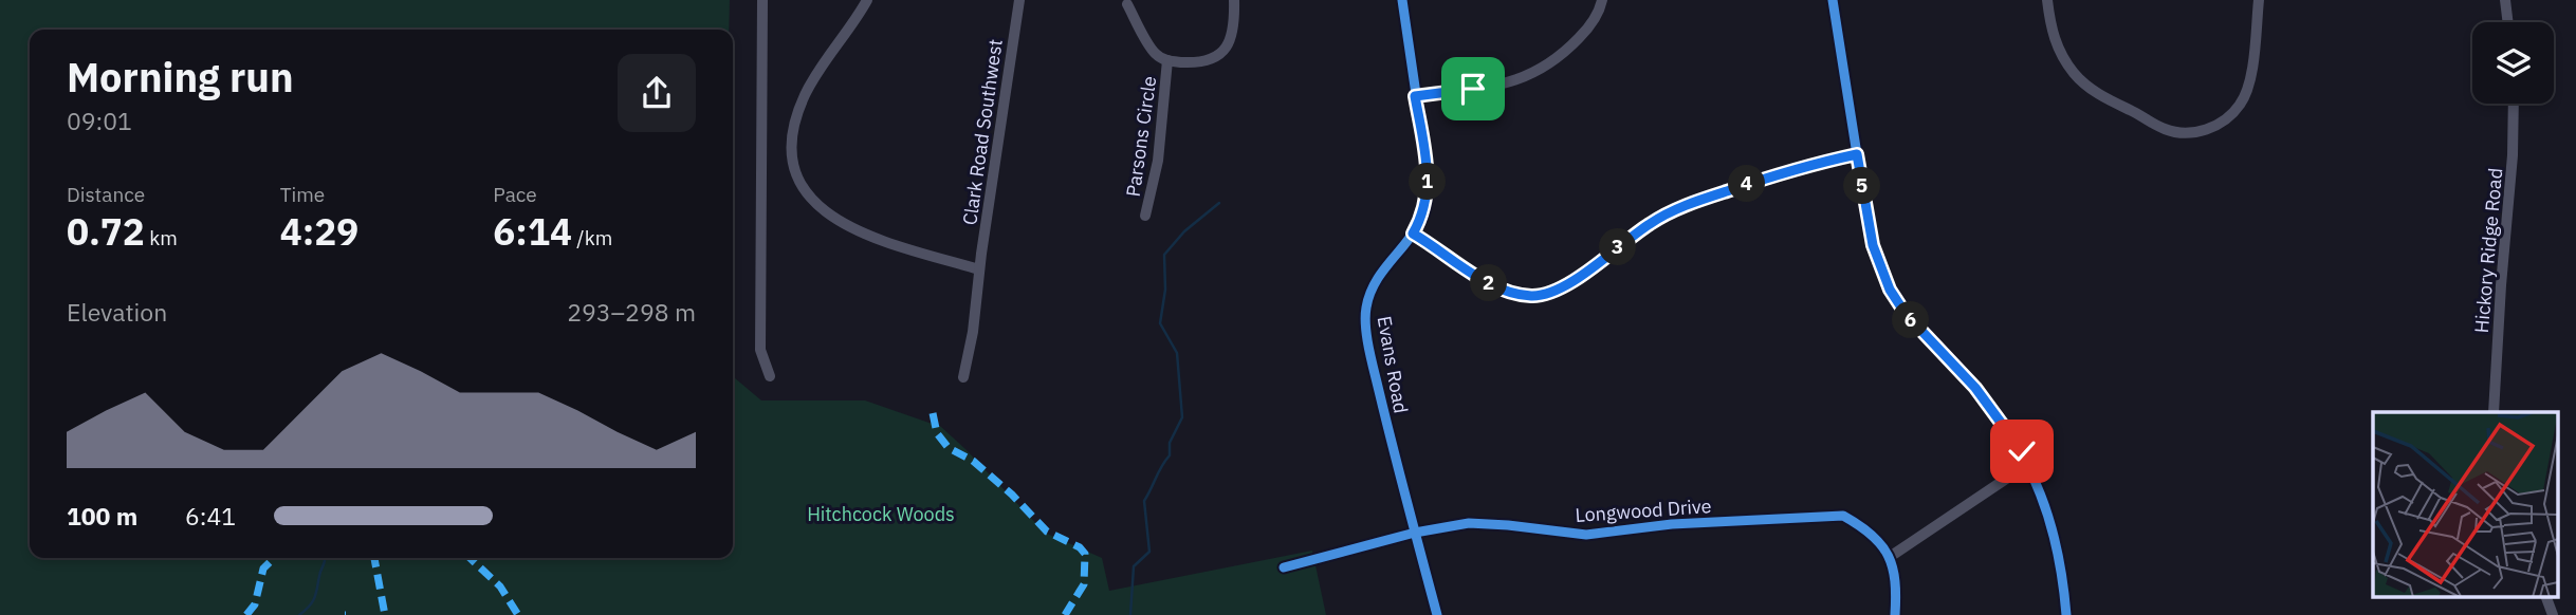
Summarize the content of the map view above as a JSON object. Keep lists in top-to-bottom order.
{
  "streets": {
    "street": [
      "Clark Road Southwest",
      "Parsons Circle",
      "Hickory Ridge Road",
      "Evans Road",
      "Longwood Drive"
    ]
  },
  "crossings": [
    ["Evans Road", "Longwood Drive"]
  ],
  "parks": ["Hitchcock Woods"],
  "page": {
    "heading": ["Morning run", "09:01"],
    "stats": [
      ["Distance", "0.72 km"],
      ["Time", "4:29"],
      ["Pace", "6:14 /km"]
    ],
    "pins": [
      "1",
      "4",
      "5",
      "3",
      "2",
      "6"
    ],
    "chart": ["Elevation", "293–298 m"],
    "list": [
      {
        "name": "100 m",
        "note": "6:41"
      }
    ]
  }
}
